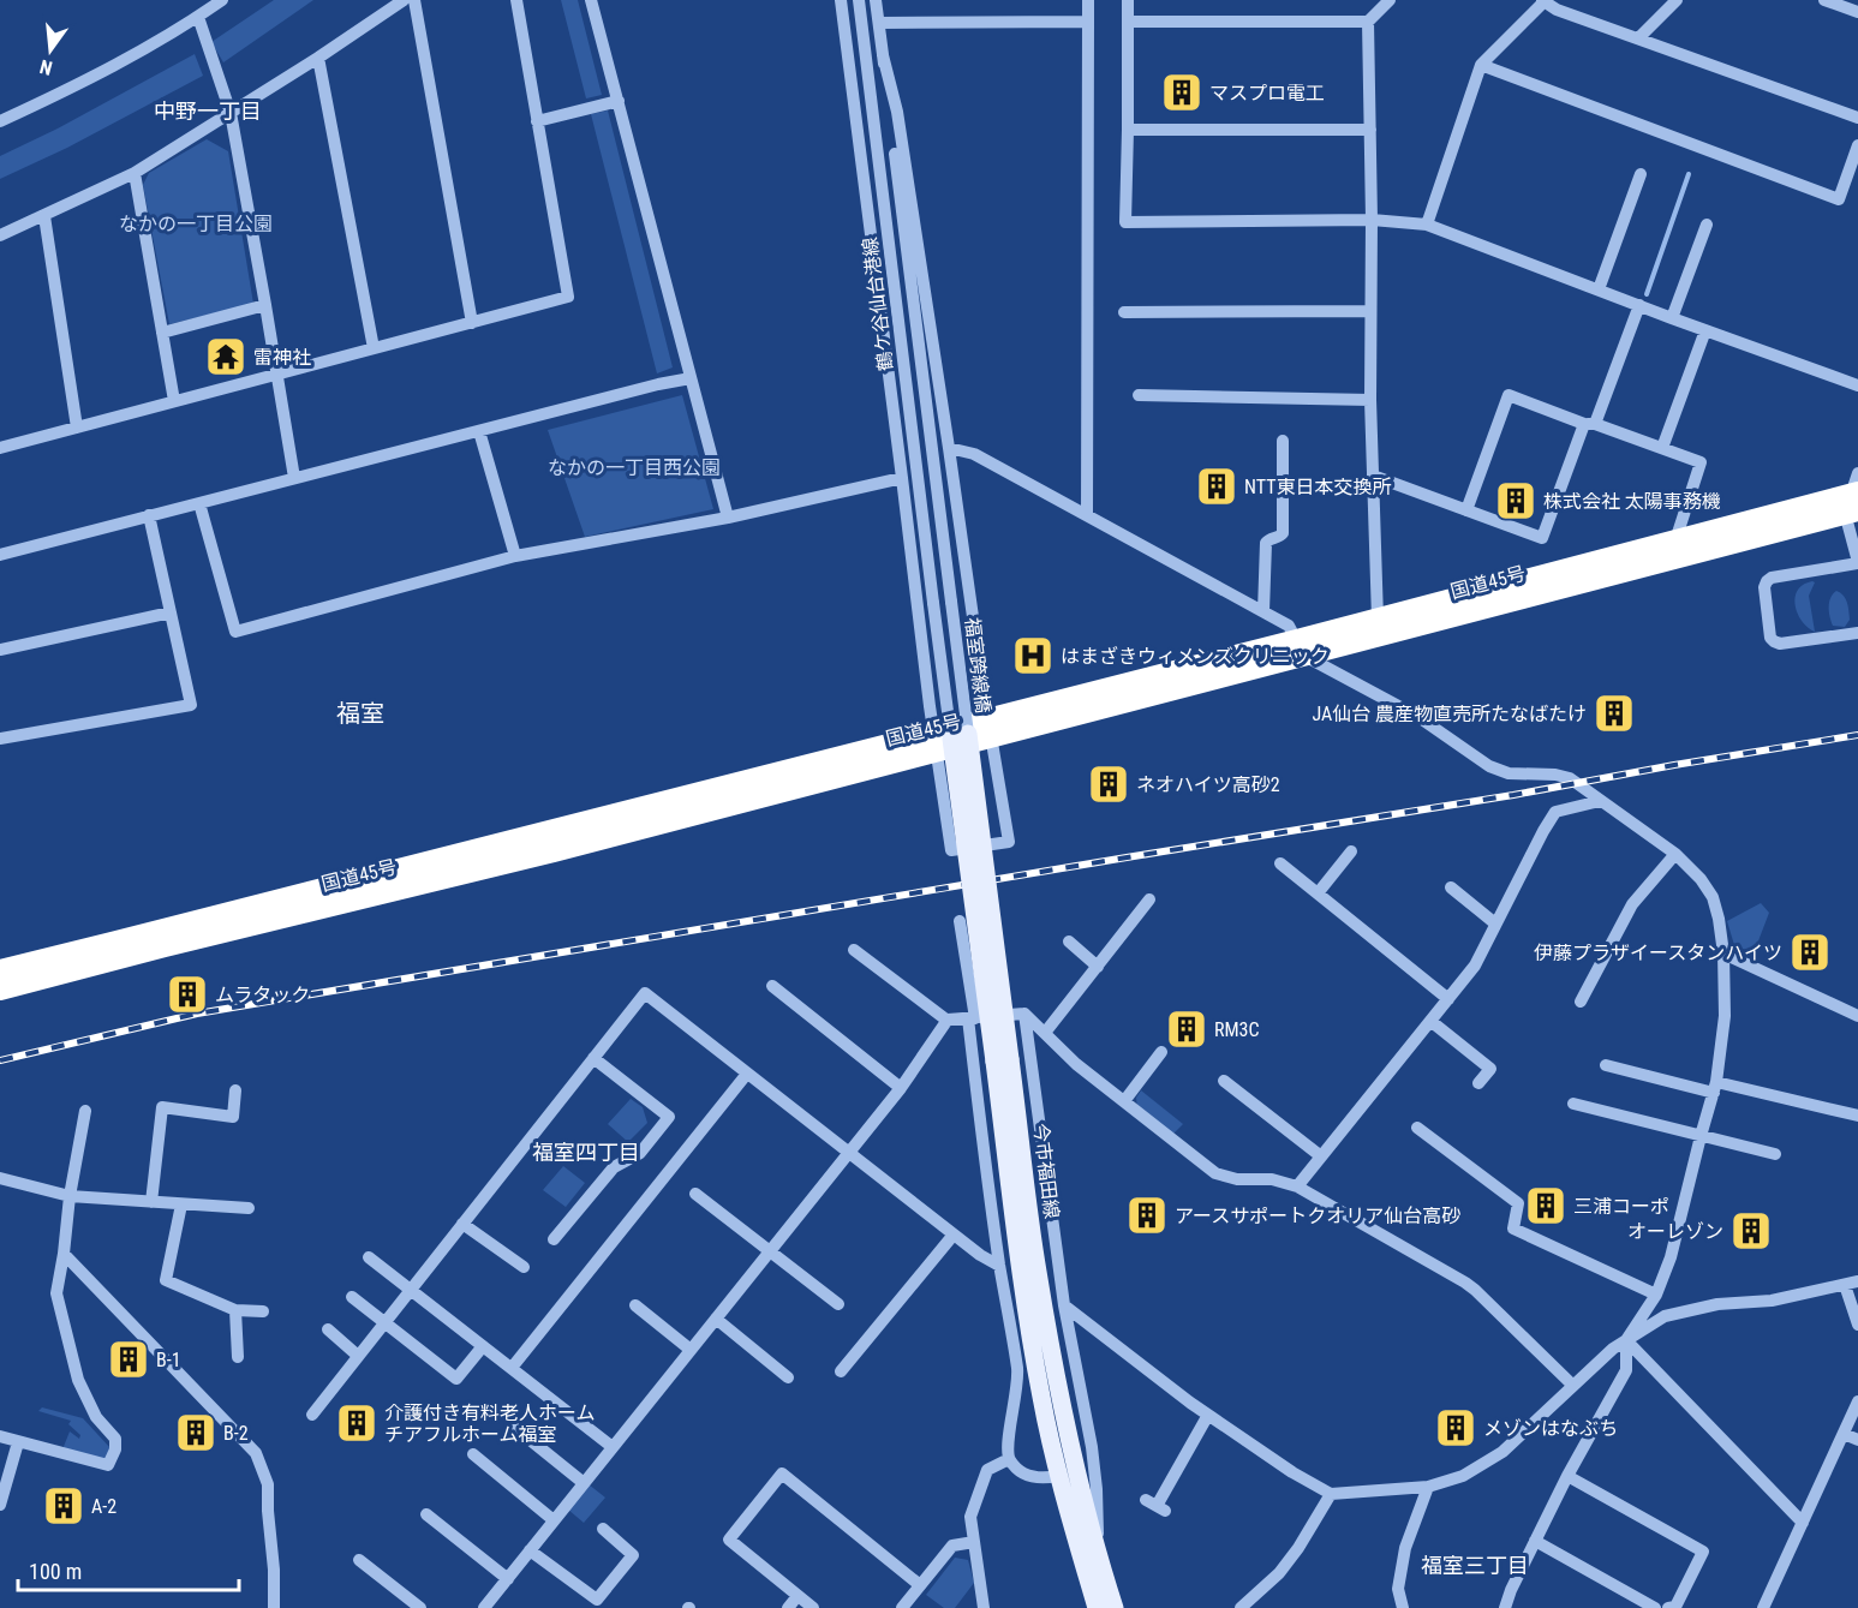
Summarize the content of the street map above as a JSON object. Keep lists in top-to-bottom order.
{
  "streets": {
    "highway": ["国道45号"],
    "main road": ["今市福田線"],
    "street": ["鶴ケ谷仙台港線", "福室跨線橋"]
  },
  "crossings": [
    ["鶴ケ谷仙台港線", "福室跨線橋"],
    ["国道45号", "福室跨線橋"],
    ["国道45号", "今市福田線"],
    ["福室跨線橋", "今市福田線"]
  ],
  "districts": [
    "中野一丁目",
    "福室",
    "福室四丁目",
    "福室三丁目"
  ],
  "parks": ["なかの一丁目公園", "なかの一丁目西公園"],
  "places": {
    "building": [
      "マスプロ電工",
      "NTT東日本交換所",
      "株式会社 太陽事務機",
      "JA仙台 農産物直売所たなばたけ",
      "ネオハイツ高砂2",
      "伊藤プラザイースタンハイツ",
      "ムラタック",
      "RM3C",
      "三浦コーポ",
      "アースサポートクオリア仙台高砂",
      "オーレゾン",
      "B-1",
      "介護付き有料老人ホーム チアフルホーム福室",
      "メゾンはなぶち",
      "B-2",
      "A-2"
    ],
    "temple": ["雷神社"],
    "hospital": ["はまざきウィメンズクリニック"]
  },
  "scale_bar": "100 m",
  "north": "bottom"
}
